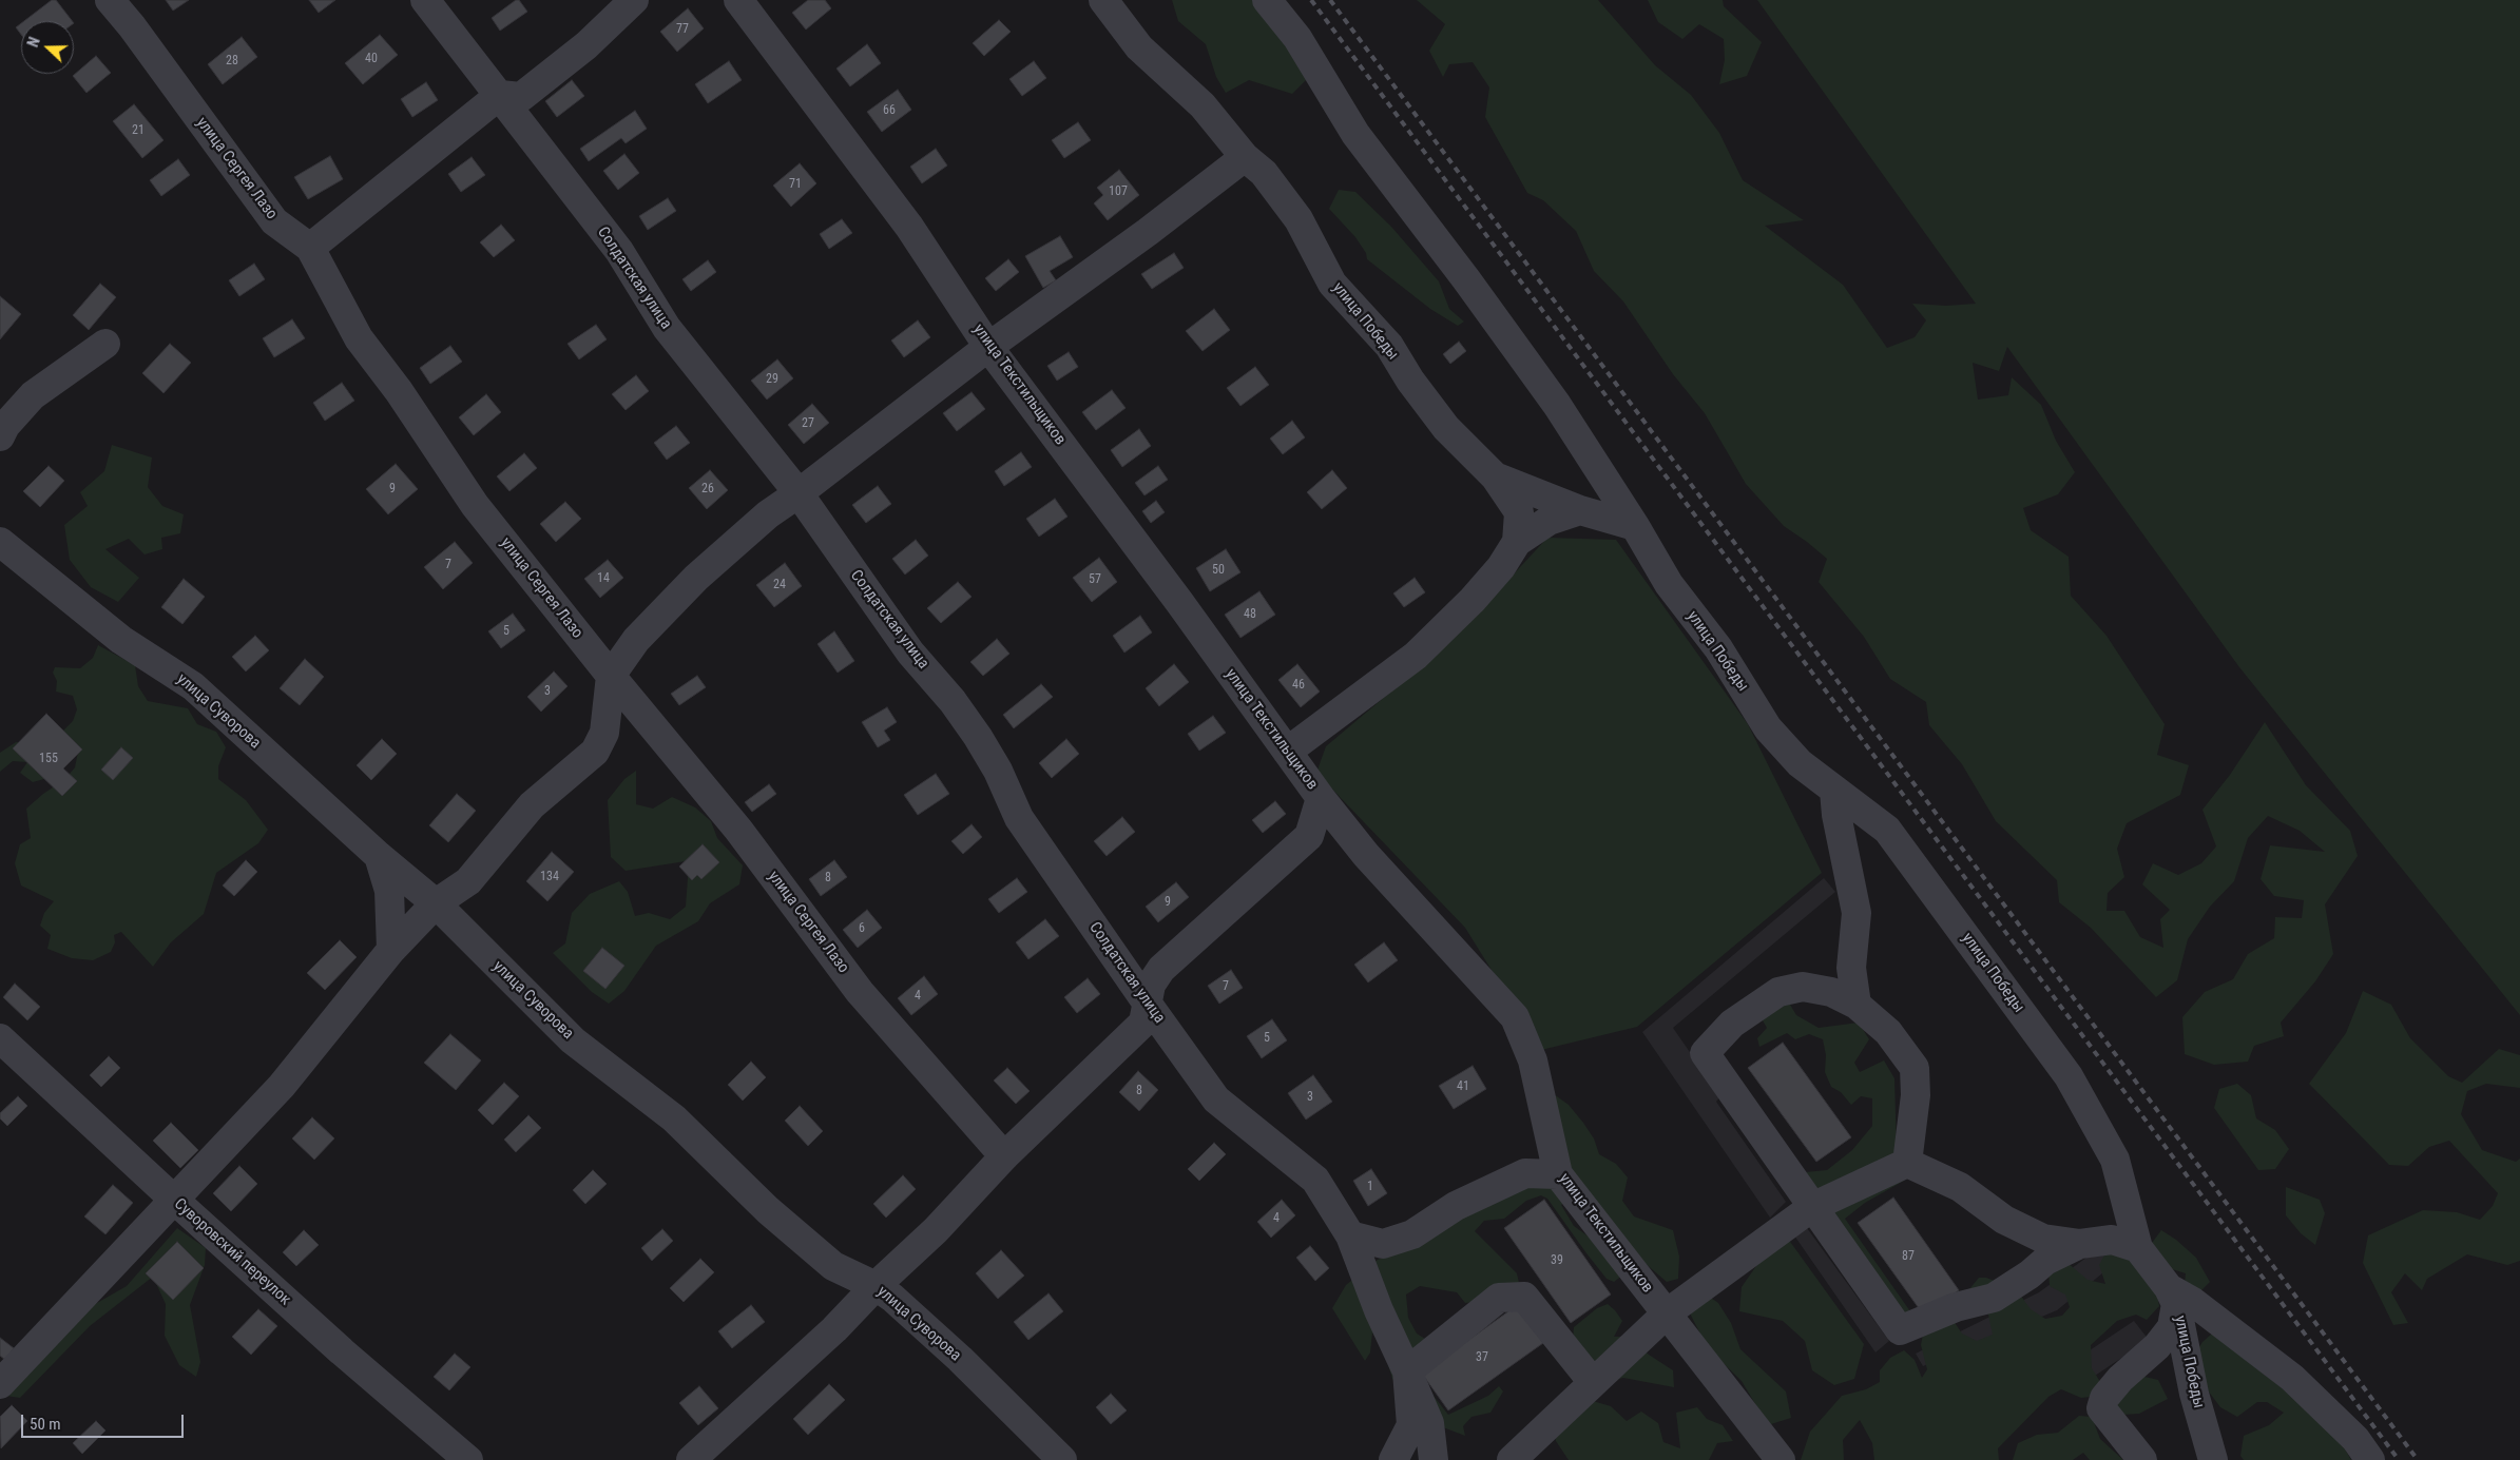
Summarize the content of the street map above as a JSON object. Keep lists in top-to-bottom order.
{
  "streets": {
    "street": [
      "улица Сергея Лазо",
      "Солдатская улица",
      "улица Победы",
      "улица Текстильщиков",
      "улица Суворова",
      "Суворовский переулок"
    ]
  },
  "house_numbers": [
    "77",
    "40",
    "28",
    "66",
    "21",
    "71",
    "107",
    "29",
    "27",
    "9",
    "26",
    "7",
    "50",
    "14",
    "57",
    "24",
    "48",
    "5",
    "46",
    "3",
    "155",
    "134",
    "8",
    "9",
    "6",
    "7",
    "4",
    "5",
    "41",
    "8",
    "3",
    "1",
    "4",
    "87",
    "39",
    "37"
  ],
  "scale_bar": "50 m",
  "north": "left"
}
